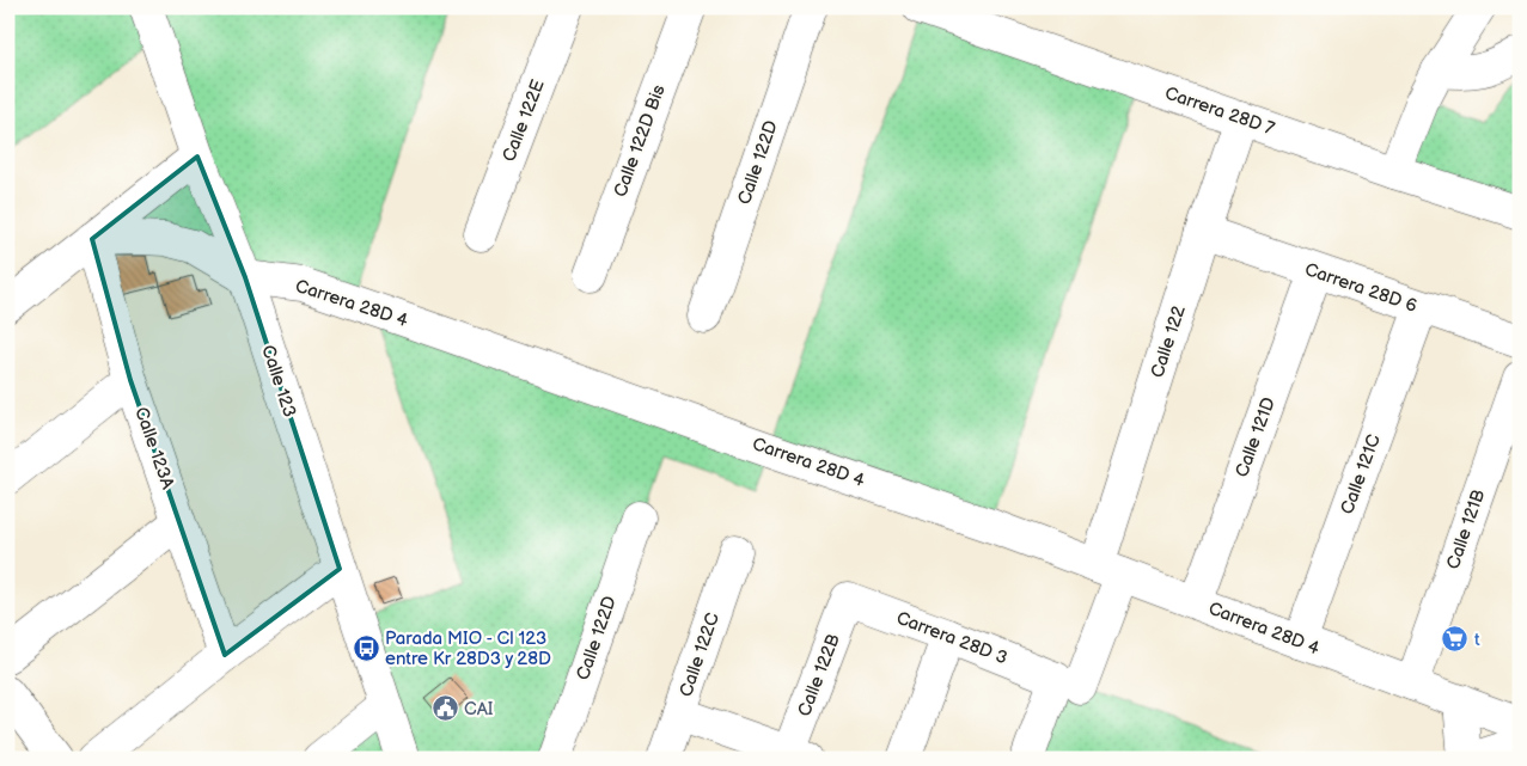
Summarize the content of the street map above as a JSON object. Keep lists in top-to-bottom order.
{
  "streets": {
    "street": [
      "Carrera 28D 7",
      "Calle 122E",
      "Calle 122D Bis",
      "Calle 122D",
      "Carrera 28D 6",
      "Carrera 28D 4",
      "Calle 122",
      "Calle 123",
      "Calle 121D",
      "Calle 123A",
      "Calle 121C",
      "Calle 121B",
      "Carrera 28D 3",
      "Calle 122C",
      "Calle 122B"
    ]
  },
  "crossings": [
    ["Carrera 28D 7", "Calle 122"],
    ["Carrera 28D 6", "Calle 122"],
    ["Carrera 28D 6", "Calle 121D"],
    ["Carrera 28D 6", "Calle 121C"],
    ["Carrera 28D 4", "Calle 122"],
    ["Carrera 28D 4", "Calle 123"],
    ["Carrera 28D 4", "Calle 121D"],
    ["Carrera 28D 4", "Calle 123A"],
    ["Carrera 28D 4", "Calle 121C"],
    ["Carrera 28D 4", "Calle 121B"],
    ["Calle 122", "Carrera 28D 3"],
    ["Carrera 28D 3", "Calle 122B"]
  ],
  "places": {
    "supermarket": ["t"],
    "bus stop": ["Parada MIO - Cl 123 entre Kr 28D3 y 28D"],
    "public building": ["CAI"]
  }
}
